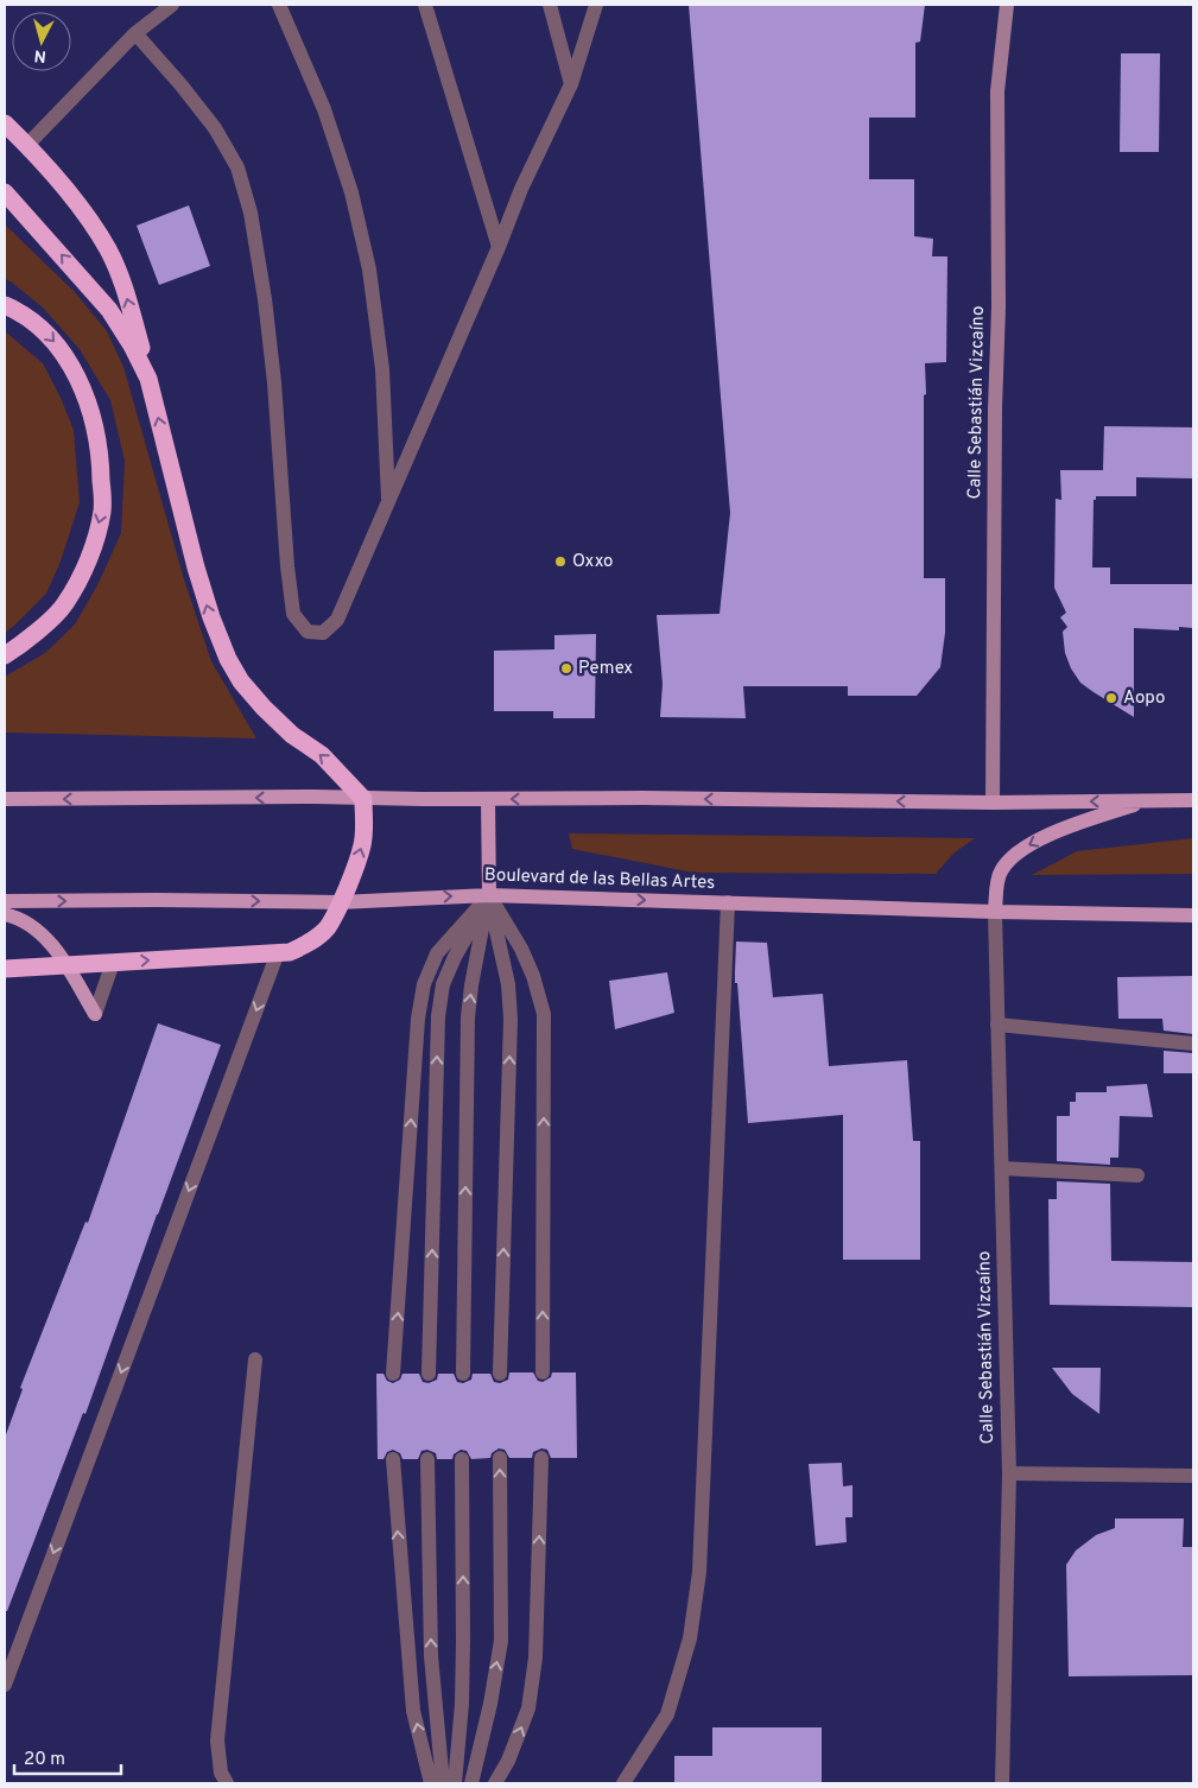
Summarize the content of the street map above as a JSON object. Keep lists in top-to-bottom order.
{
  "streets": {
    "main road": ["Boulevard de las Bellas Artes"],
    "street": ["Calle Sebastián Vizcaíno"]
  },
  "crossings": [
    ["Calle Sebastián Vizcaíno", "Boulevard de las Bellas Artes"]
  ],
  "places": ["Oxxo", "Pemex", "Aopo"],
  "scale_bar": "20 m",
  "north": "bottom"
}
